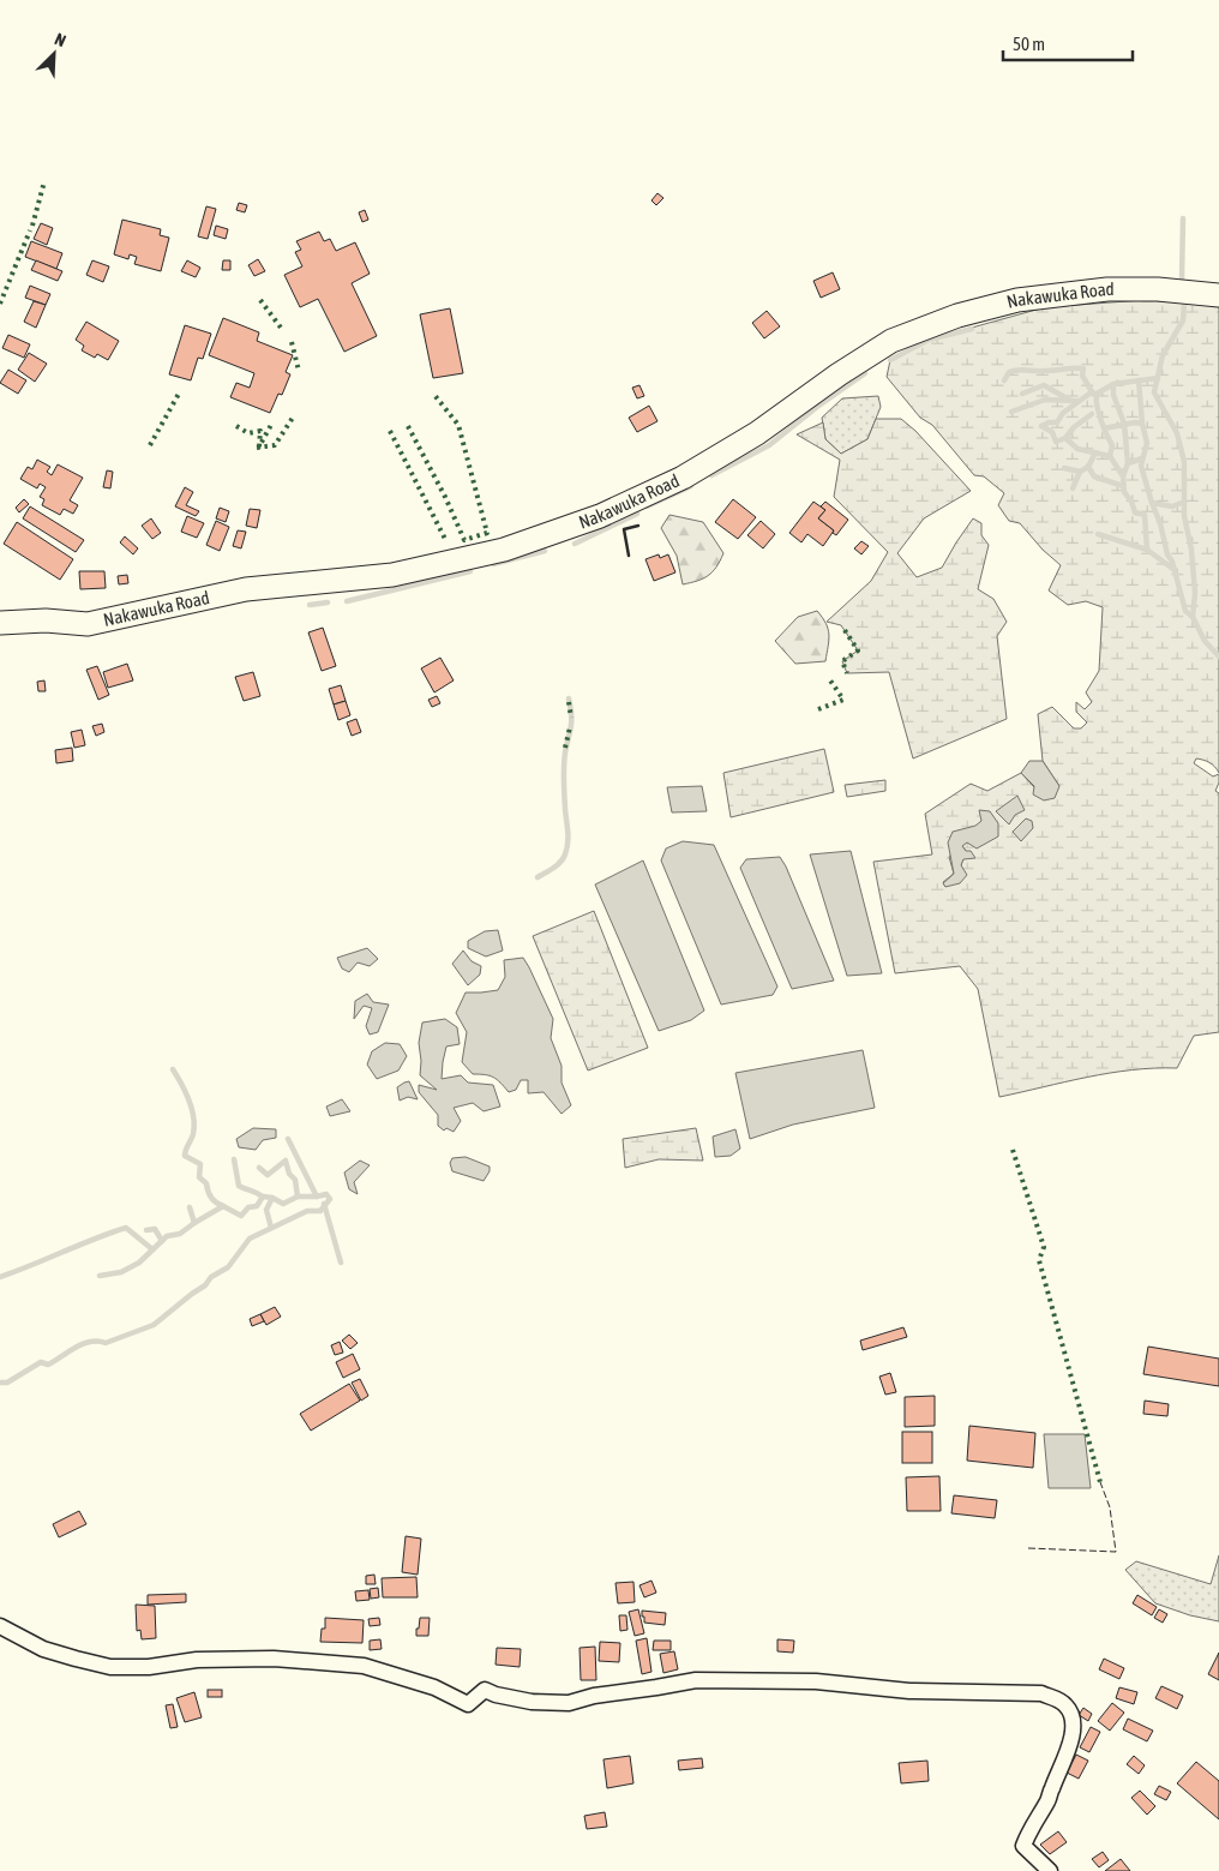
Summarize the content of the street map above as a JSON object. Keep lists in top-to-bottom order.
{
  "streets": {
    "main road": ["Nakawuka Road"]
  },
  "scale_bar": "50 m",
  "north": "top right"
}
